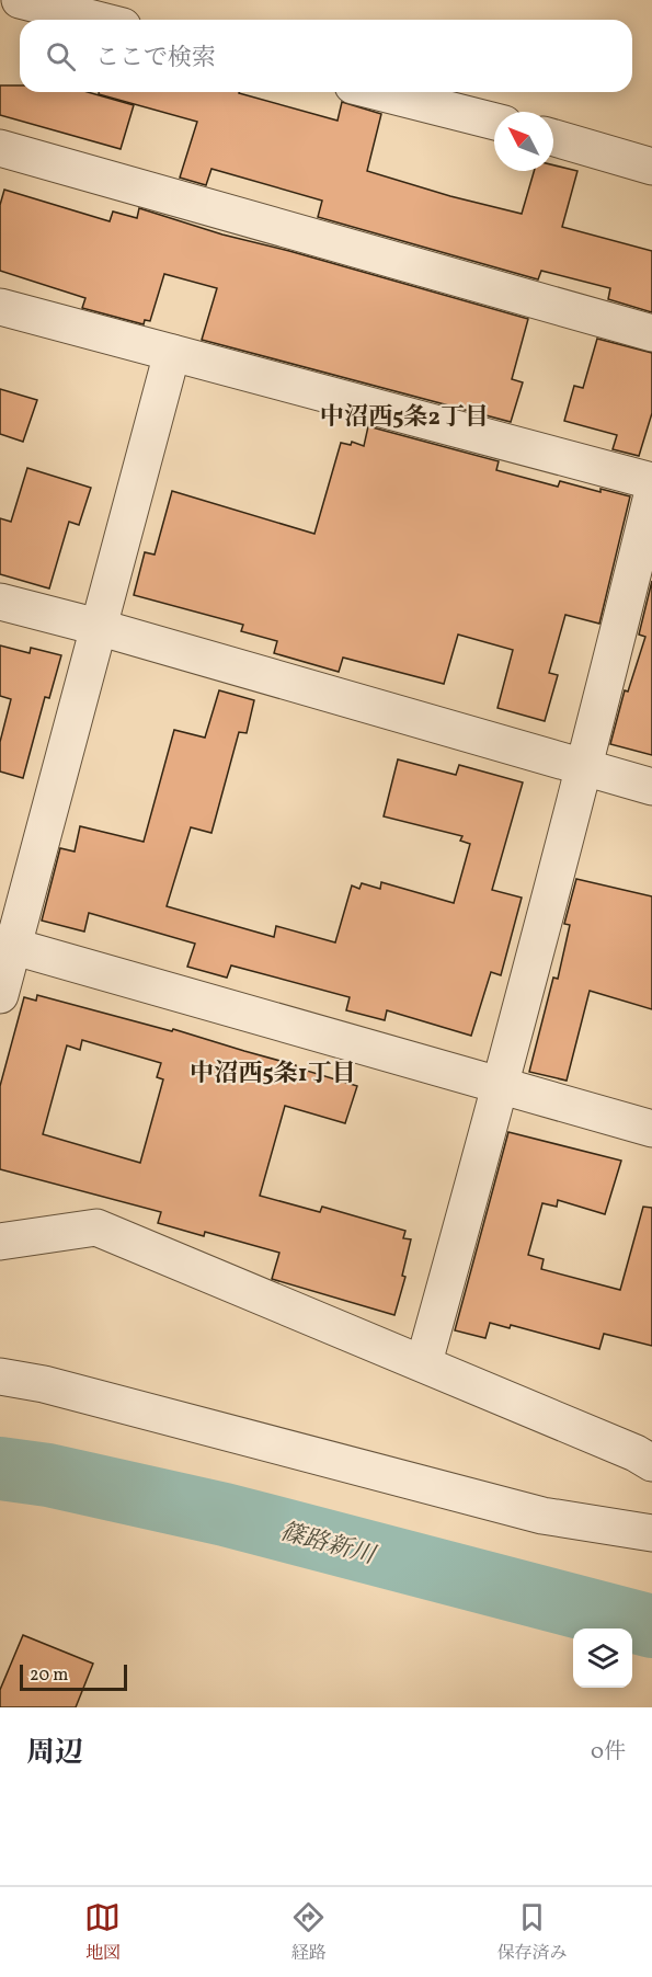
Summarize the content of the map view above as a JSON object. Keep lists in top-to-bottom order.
{
  "districts": ["中沼西5条2丁目", "中沼西5条1丁目"],
  "water": ["篠路新川"],
  "scale_bar": "20 m",
  "north": "top left",
  "page": {
    "search": "ここで検索",
    "scale": "20 m",
    "heading": ["周辺", "0件"],
    "nav": ["地図", "経路", "保存済み"]
  }
}
